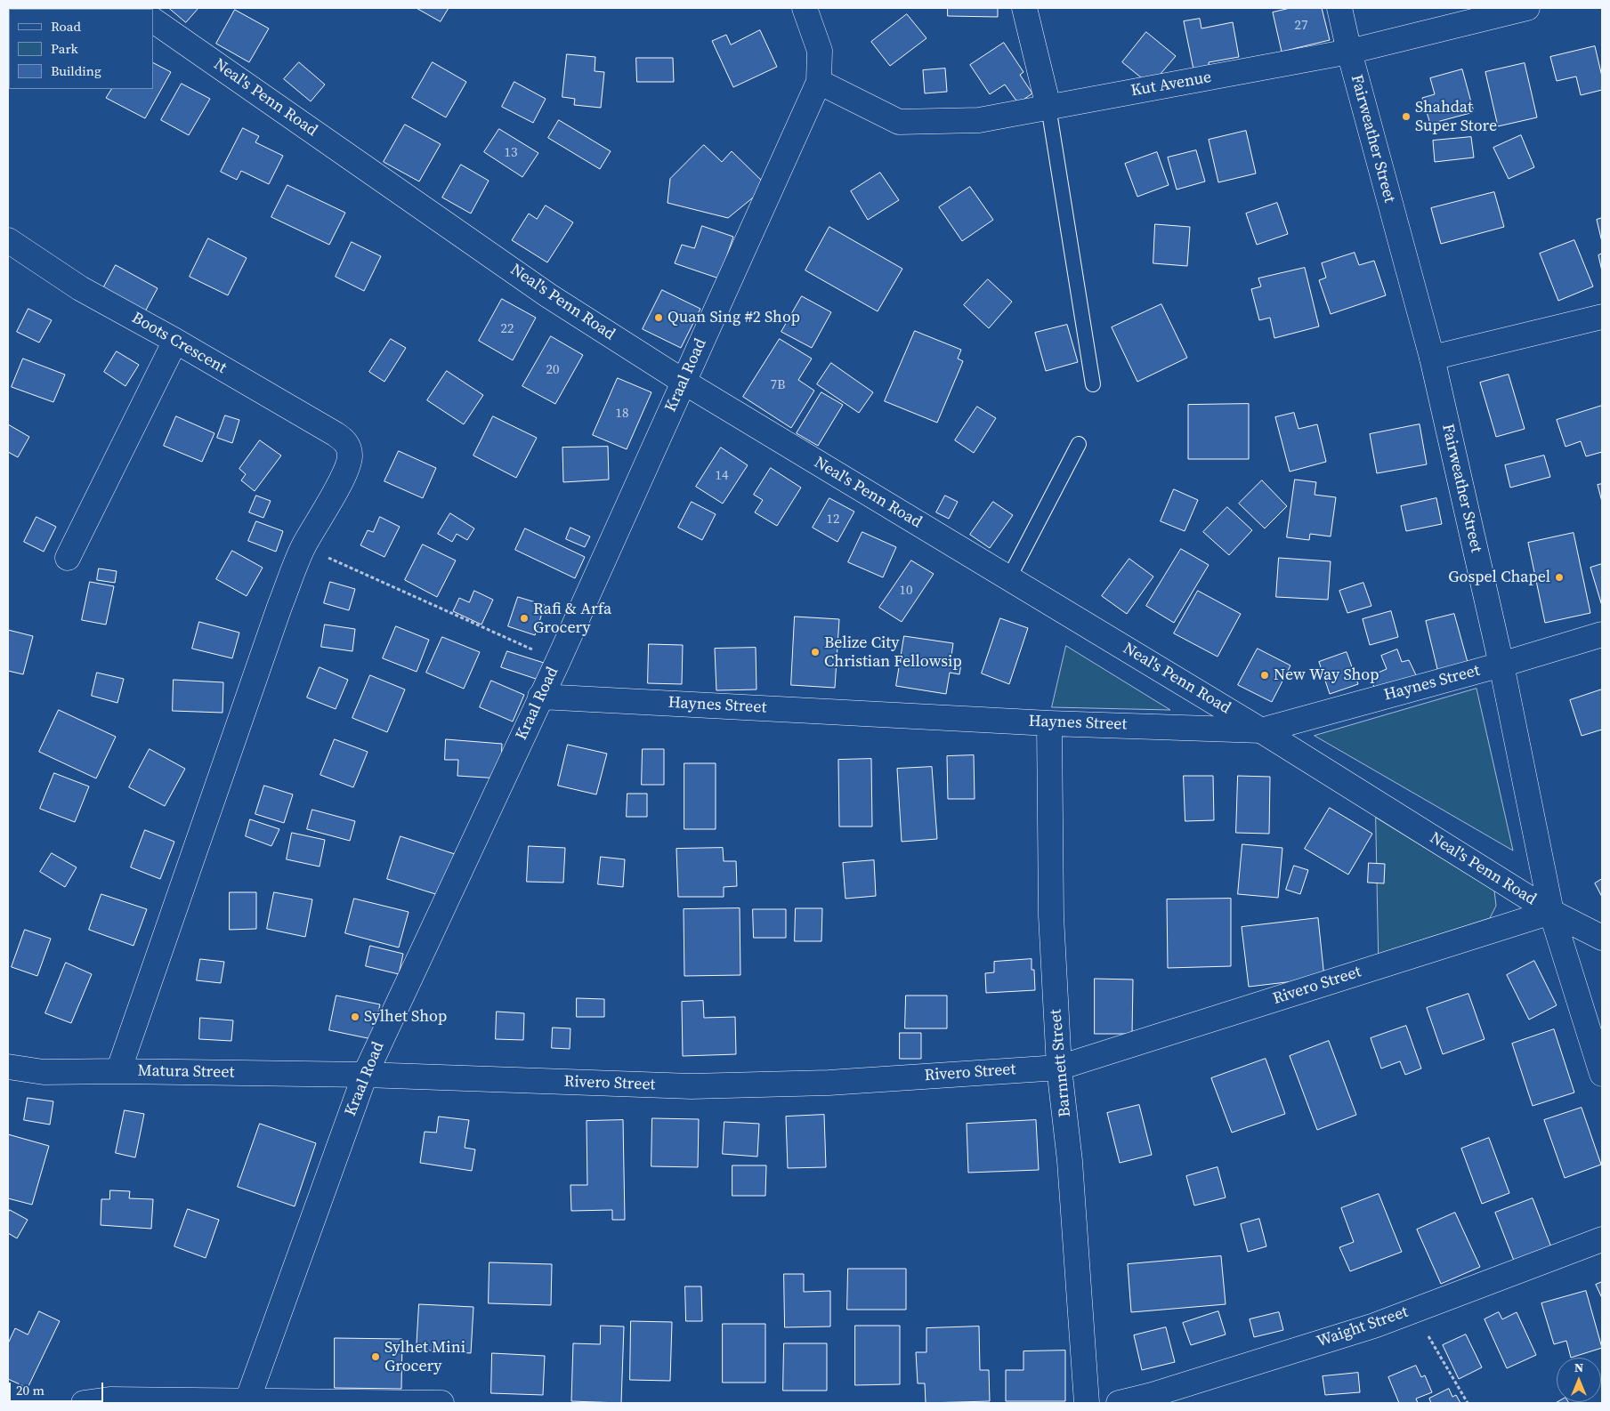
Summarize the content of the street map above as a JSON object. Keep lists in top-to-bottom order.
{
  "streets": {
    "street": [
      "Kut Avenue",
      "Neal's Penn Road",
      "Fairweather Street",
      "Boots Crescent",
      "Kraal Road",
      "Haynes Street",
      "Rivero Street",
      "Barnnett Street",
      "Matura Street",
      "Waight Street"
    ]
  },
  "crossings": [
    ["Kut Avenue", "Fairweather Street"],
    ["Kut Avenue", "Kraal Road"],
    ["Neal's Penn Road", "Fairweather Street"],
    ["Neal's Penn Road", "Kraal Road"],
    ["Neal's Penn Road", "Haynes Street"],
    ["Neal's Penn Road", "Rivero Street"],
    ["Fairweather Street", "Haynes Street"],
    ["Fairweather Street", "Rivero Street"],
    ["Kraal Road", "Haynes Street"],
    ["Kraal Road", "Rivero Street"],
    ["Kraal Road", "Matura Street"],
    ["Haynes Street", "Barnnett Street"],
    ["Rivero Street", "Barnnett Street"],
    ["Rivero Street", "Matura Street"]
  ],
  "places": [
    "Shahdat Super Store",
    "Quan Sing #2 Shop",
    "Gospel Chapel",
    "Rafi & Arfa Grocery",
    "Belize City Christian Fellowsip",
    "New Way Shop",
    "Sylhet Shop",
    "Sylhet Mini Grocery"
  ],
  "house_numbers": [
    "27",
    "13",
    "22",
    "20",
    "7B",
    "18",
    "14",
    "12",
    "10"
  ],
  "legend": ["Road", "Park", "Building"],
  "scale_bar": "20 m",
  "north": "top"
}
